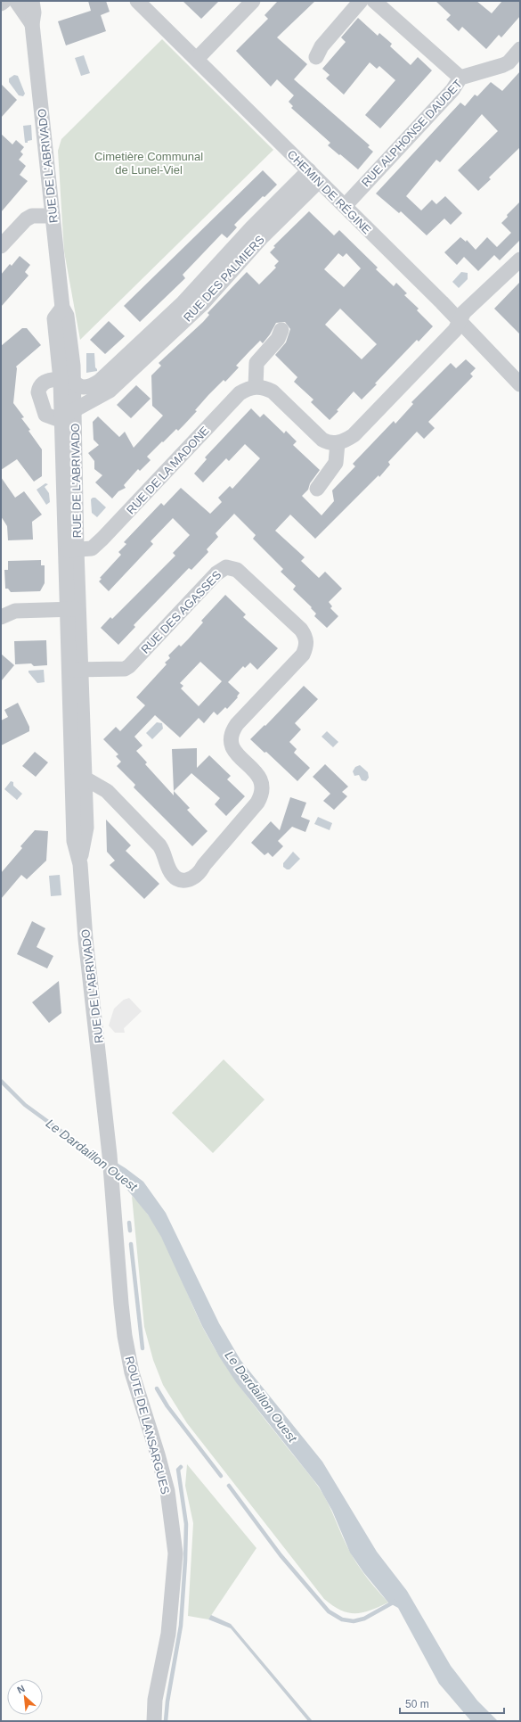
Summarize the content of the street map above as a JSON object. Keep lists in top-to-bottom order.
{
  "streets": {
    "street": [
      "RUE ALPHONSE DAUDET",
      "RUE DE L'ABRIVADO",
      "CHEMIN DE RÉGINE",
      "RUE DES PALMIERS",
      "RUE DE LA MADONE",
      "RUE DES AGASSES",
      "ROUTE DE LANSARGUES"
    ]
  },
  "crossings": [
    ["RUE ALPHONSE DAUDET", "CHEMIN DE RÉGINE"],
    ["RUE DE L'ABRIVADO", "RUE DES PALMIERS"],
    ["RUE DE L'ABRIVADO", "RUE DE LA MADONE"],
    ["RUE DE L'ABRIVADO", "RUE DES AGASSES"],
    ["RUE DE L'ABRIVADO", "ROUTE DE LANSARGUES"],
    ["CHEMIN DE RÉGINE", "RUE DES PALMIERS"]
  ],
  "water": ["Le Dardaillon Ouest"],
  "parks": ["Cimetière Communal de Lunel-Viel"],
  "scale_bar": "50 m",
  "north": "top left"
}
